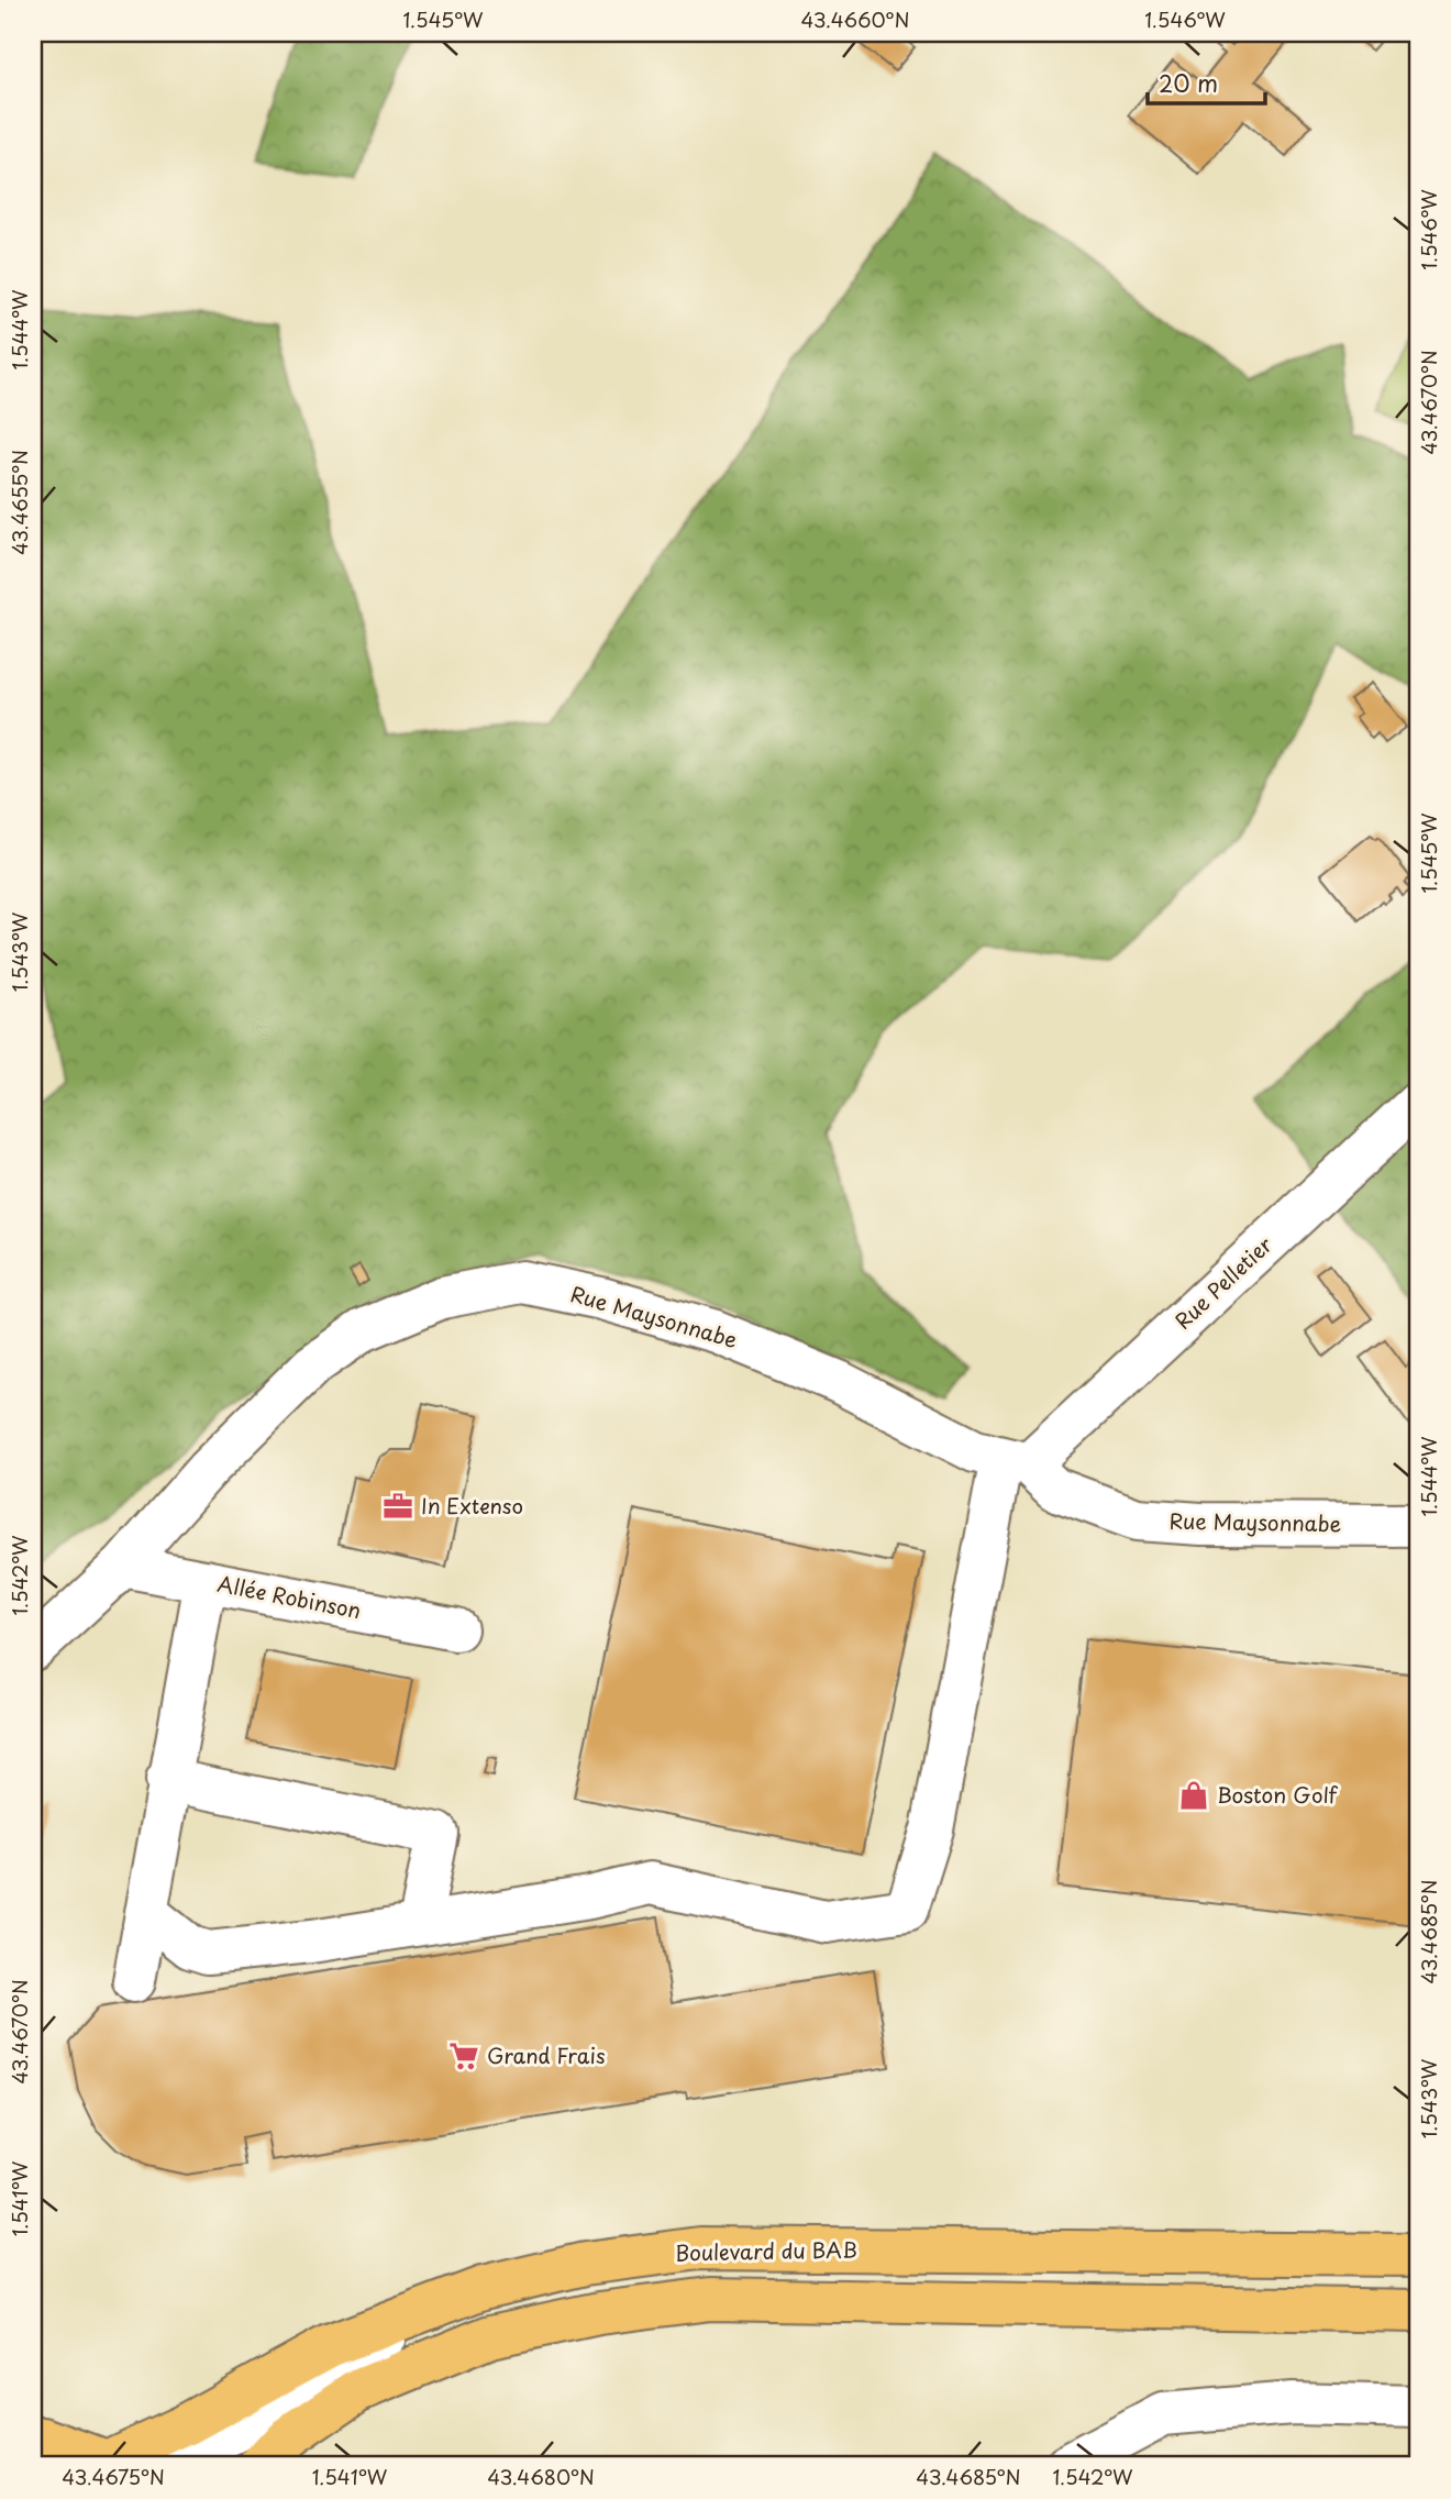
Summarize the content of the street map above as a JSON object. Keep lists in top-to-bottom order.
{
  "streets": {
    "main road": ["Boulevard du BAB"],
    "street": ["Rue Pelletier", "Rue Maysonnabe", "Allée Robinson"]
  },
  "crossings": [
    ["Rue Pelletier", "Rue Maysonnabe"],
    ["Rue Maysonnabe", "Allée Robinson"]
  ],
  "places": {
    "office": ["In Extenso"],
    "shop": ["Boston Golf"],
    "supermarket": ["Grand Frais"]
  },
  "scale_bar": "20 m",
  "coordinates": [
    "1.545°W",
    "43.4660°N",
    "1.546°W",
    "1.544°W",
    "43.4670°N",
    "43.4655°N",
    "1.543°W",
    "1.542°W",
    "43.4685°N",
    "1.541°W",
    "43.4675°N",
    "43.4680°N"
  ]
}
